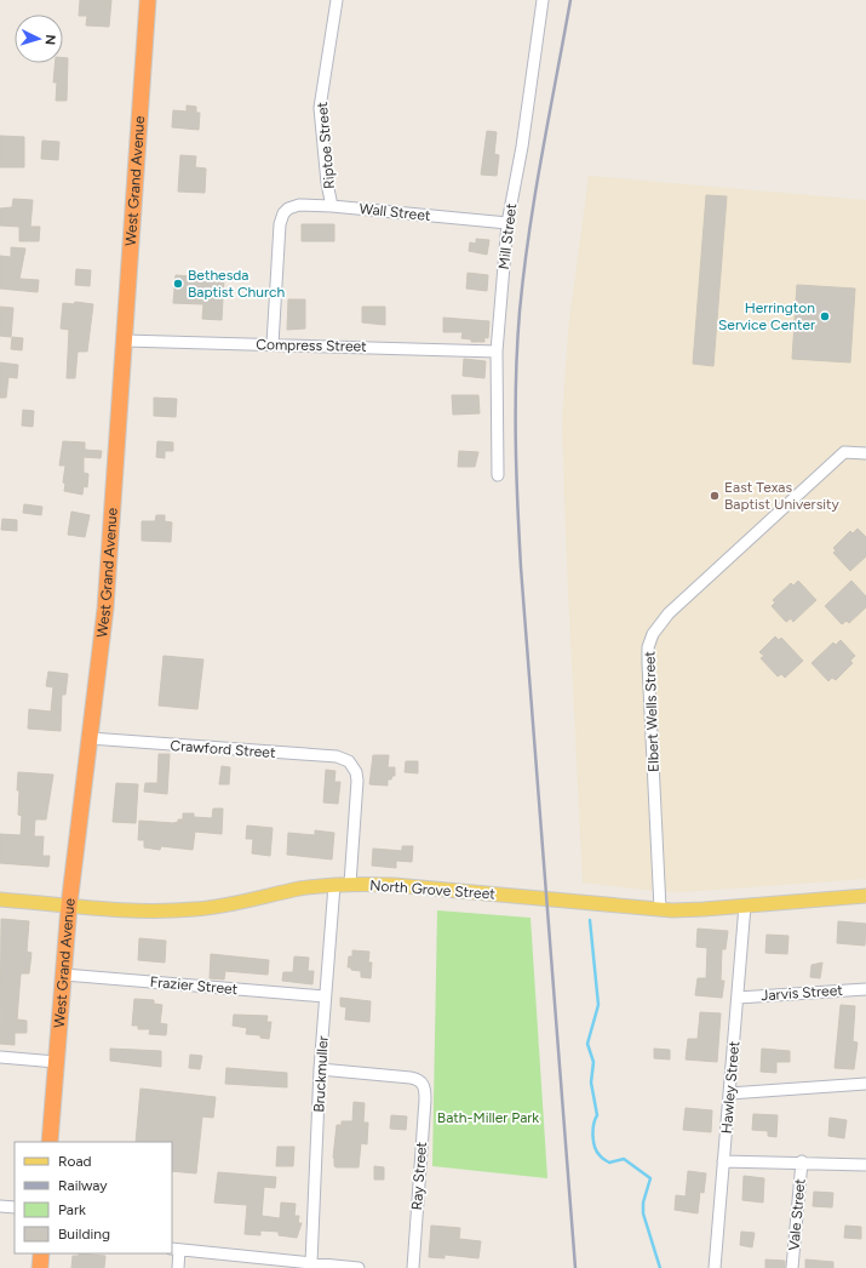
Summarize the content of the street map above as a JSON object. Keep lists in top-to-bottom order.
{
  "streets": {
    "highway": ["West Grand Avenue"],
    "main road": ["North Grove Street"],
    "street": [
      "Riptoe Street",
      "Wall Street",
      "Mill Street",
      "Compress Street",
      "Elbert Wells Street",
      "Crawford Street",
      "Frazier Street",
      "Jarvis Street",
      "Bruckmuller",
      "Hawley Street",
      "Ray Street",
      "Vale Street"
    ]
  },
  "crossings": [
    ["Riptoe Street", "Wall Street"],
    ["West Grand Avenue", "Compress Street"],
    ["West Grand Avenue", "Crawford Street"],
    ["West Grand Avenue", "North Grove Street"],
    ["West Grand Avenue", "Frazier Street"],
    ["Wall Street", "Mill Street"],
    ["Wall Street", "Compress Street"],
    ["Mill Street", "Compress Street"],
    ["Elbert Wells Street", "North Grove Street"],
    ["Crawford Street", "North Grove Street"],
    ["North Grove Street", "Bruckmuller"],
    ["North Grove Street", "Hawley Street"],
    ["Frazier Street", "Bruckmuller"],
    ["Jarvis Street", "Hawley Street"],
    ["Bruckmuller", "Ray Street"]
  ],
  "parks": ["Bath-Miller Park"],
  "places": ["Bethesda Baptist Church", "Herrington Service Center", "East Texas Baptist University"],
  "legend": [
    "Road",
    "Railway",
    "Park",
    "Building"
  ],
  "north": "right"
}
